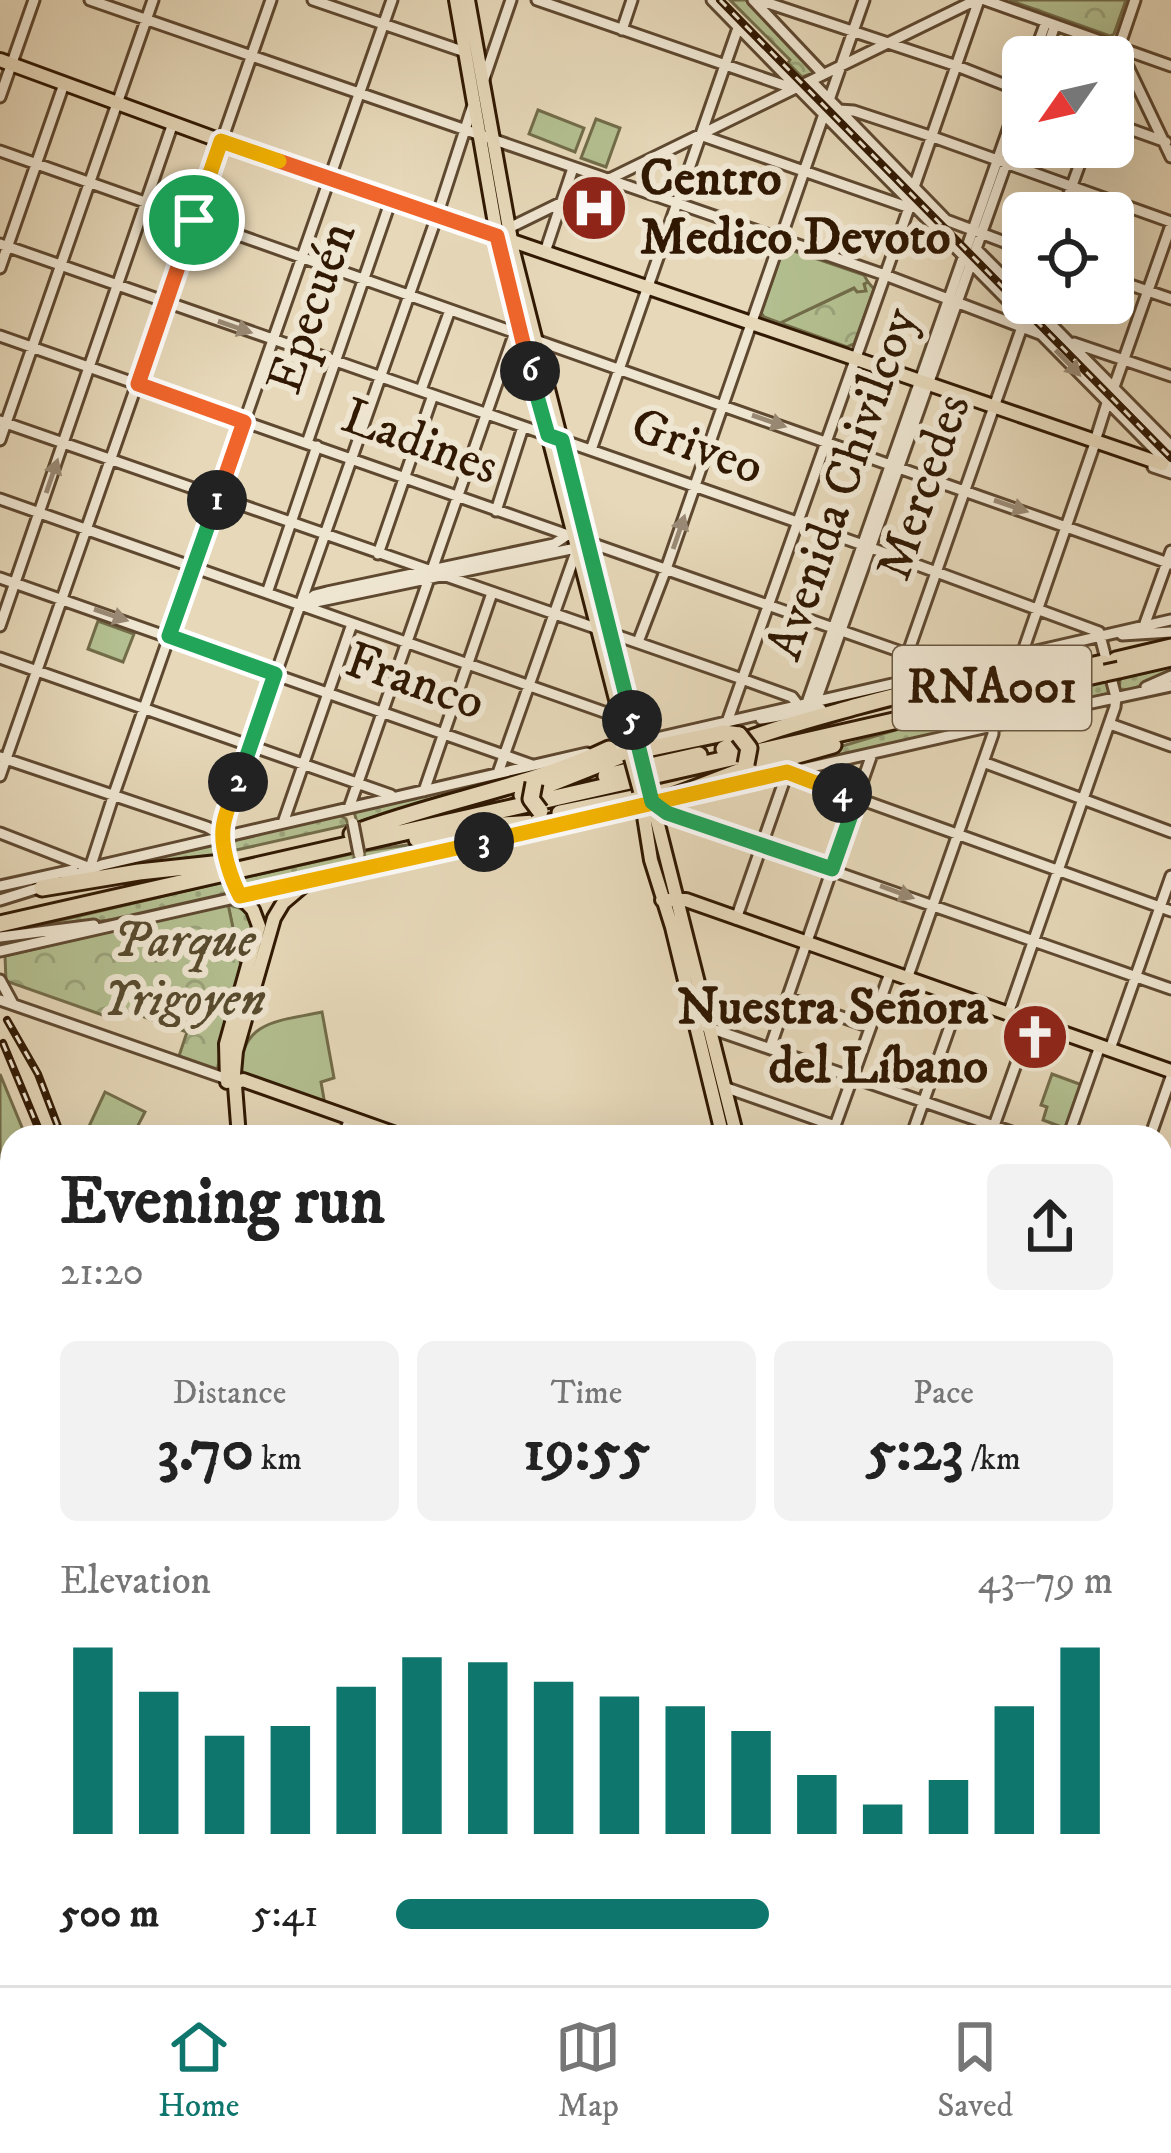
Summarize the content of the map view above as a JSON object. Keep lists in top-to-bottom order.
{
  "streets": {
    "highway": ["RNA001"],
    "street": [
      "Epecuén",
      "Ladines",
      "Griveo",
      "Avenida Chivilcoy",
      "Mercedes",
      "Franco"
    ]
  },
  "crossings": [
    ["Epecuén", "Ladines"],
    ["Epecuén", "Griveo"],
    ["Ladines", "Avenida Chivilcoy"],
    ["Ladines", "Mercedes"],
    ["Griveo", "Avenida Chivilcoy"],
    ["Griveo", "Mercedes"],
    ["Franco", "RNA001"]
  ],
  "parks": ["Parque Yrigoyen"],
  "places": {
    "hospital": ["Centro Medico Devoto"],
    "church": ["Nuestra Señora del Líbano"]
  },
  "north": "bottom left",
  "page": {
    "pins": [
      "6",
      "1",
      "5",
      "2",
      "4",
      "3"
    ],
    "heading": ["Evening run", "21:20"],
    "stats": [
      ["Distance", "3.70 km"],
      ["Time", "19:55"],
      ["Pace", "5:23 /km"]
    ],
    "chart": ["Elevation", "43–79 m"],
    "list": [
      {
        "name": "500 m",
        "note": "5:41"
      }
    ],
    "tabs": ["Home", "Map", "Saved"]
  }
}
